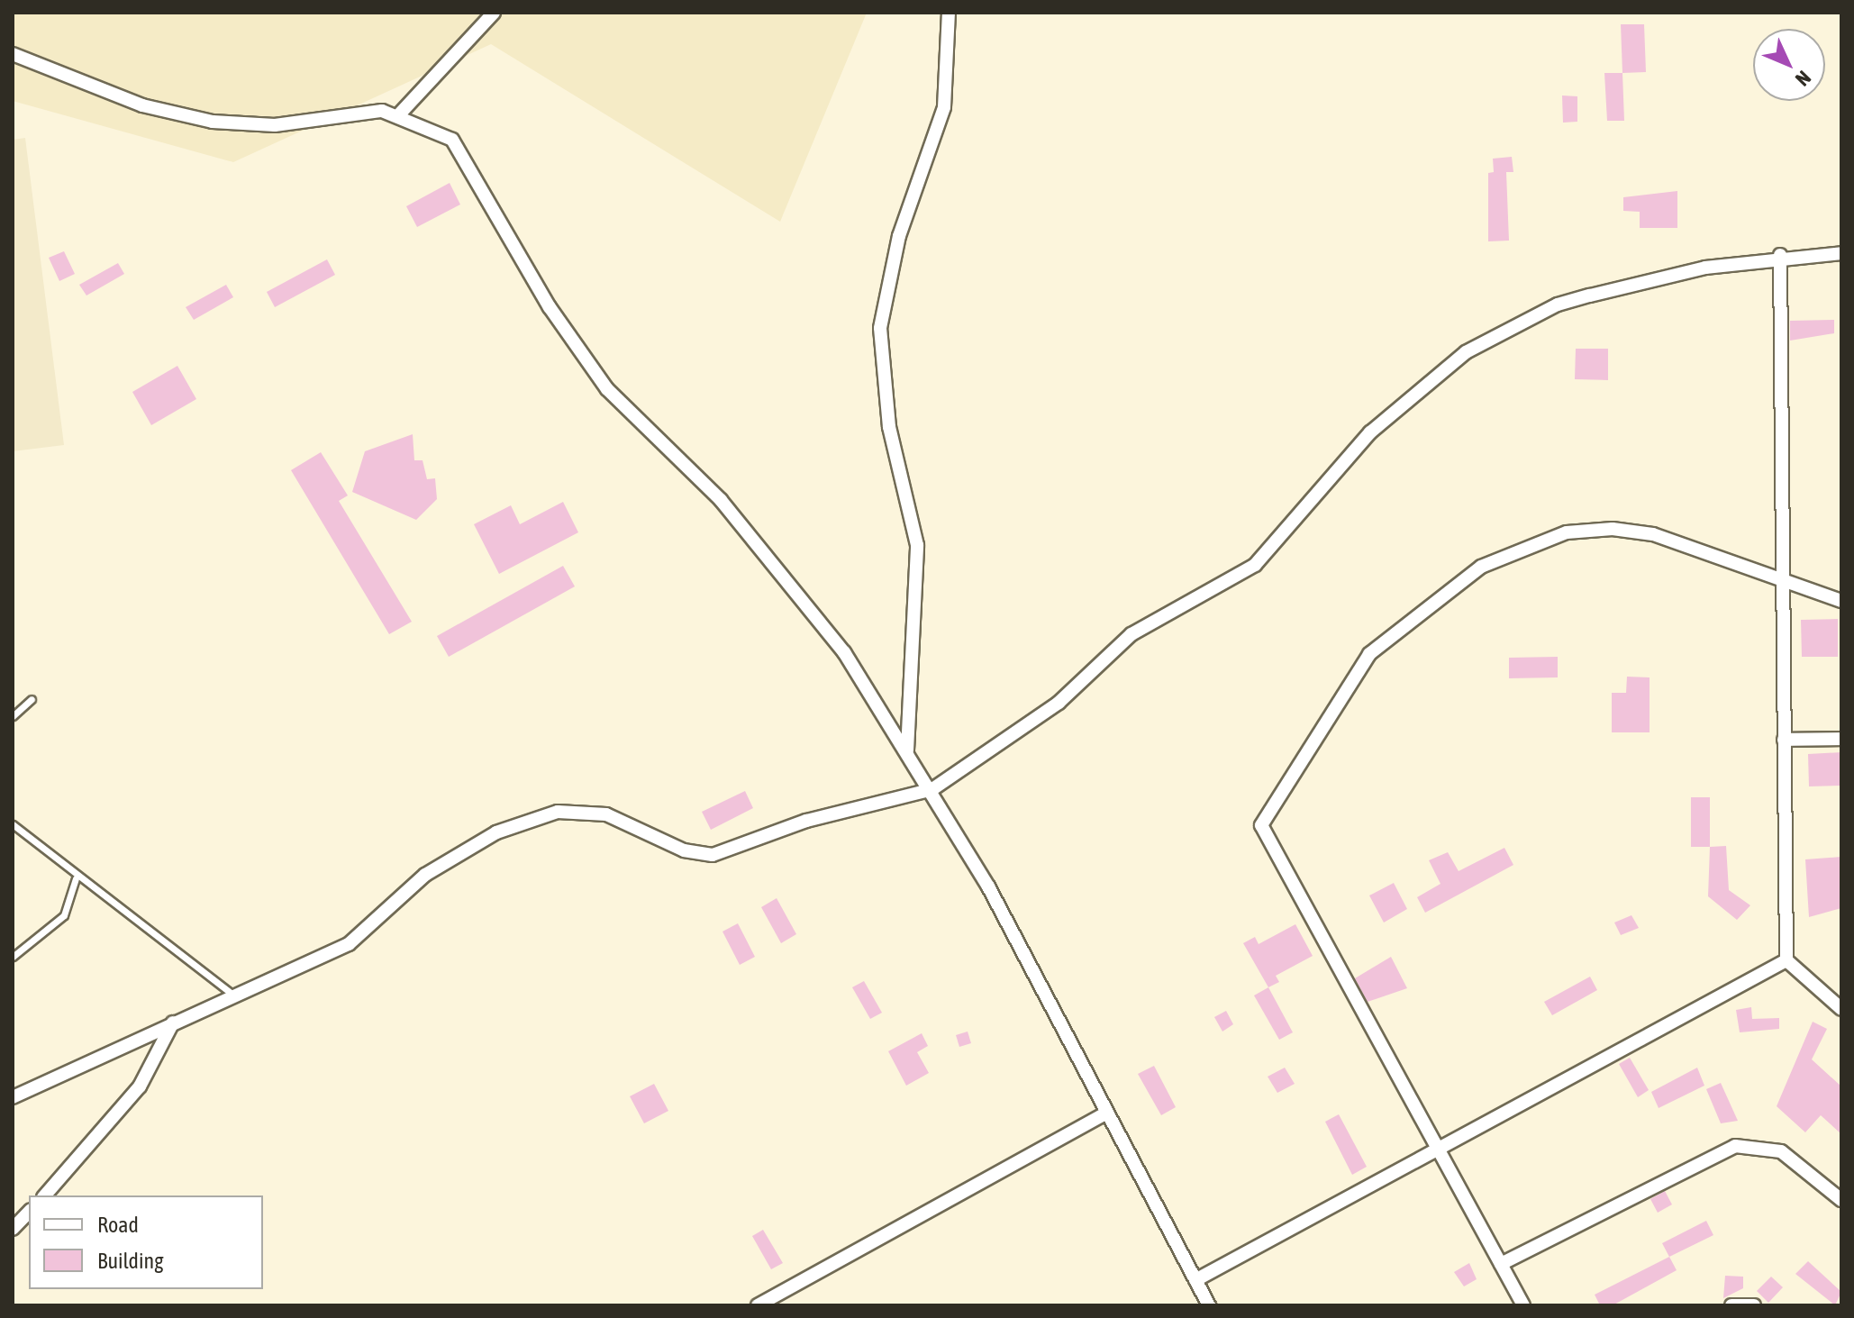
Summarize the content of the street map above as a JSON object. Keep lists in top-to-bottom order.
{
  "legend": ["Road", "Building"],
  "north": "bottom right"
}
